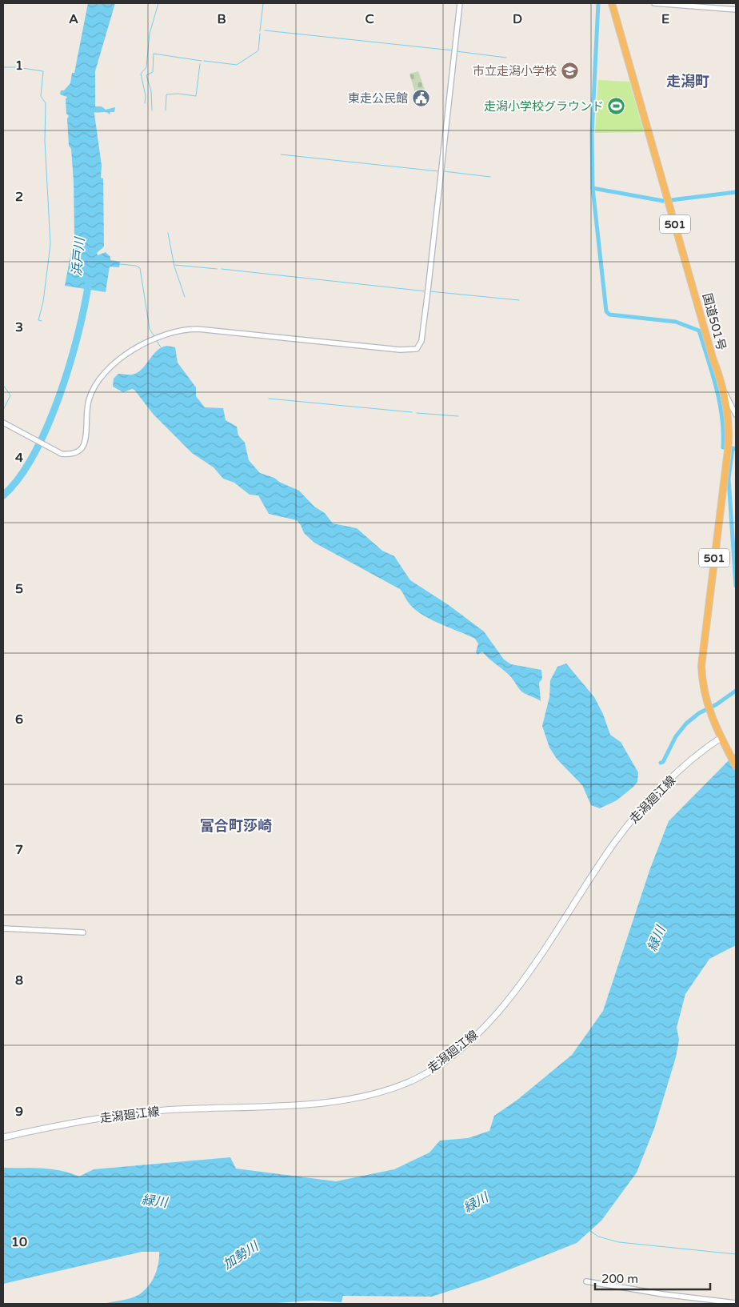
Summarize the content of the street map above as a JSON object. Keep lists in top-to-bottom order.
{
  "streets": {
    "highway": ["501", "国道501号"],
    "main road": ["走潟廻江線"]
  },
  "crossings": [
    ["国道501号", "走潟廻江線"]
  ],
  "districts": ["走潟町", "富合町莎崎"],
  "water": ["浜戸川", "緑川", "加勢川"],
  "places": {
    "school or university": ["市立走潟小学校"],
    "public building": ["東走公民館"],
    "sports": ["走潟小学校グラウンド"]
  },
  "scale_bar": "200 m",
  "grid": {
    "columns": [
      "A",
      "B",
      "C",
      "D",
      "E"
    ],
    "rows": [
      "1",
      "2",
      "3",
      "4",
      "5",
      "6",
      "7",
      "8",
      "9",
      "10"
    ]
  }
}
